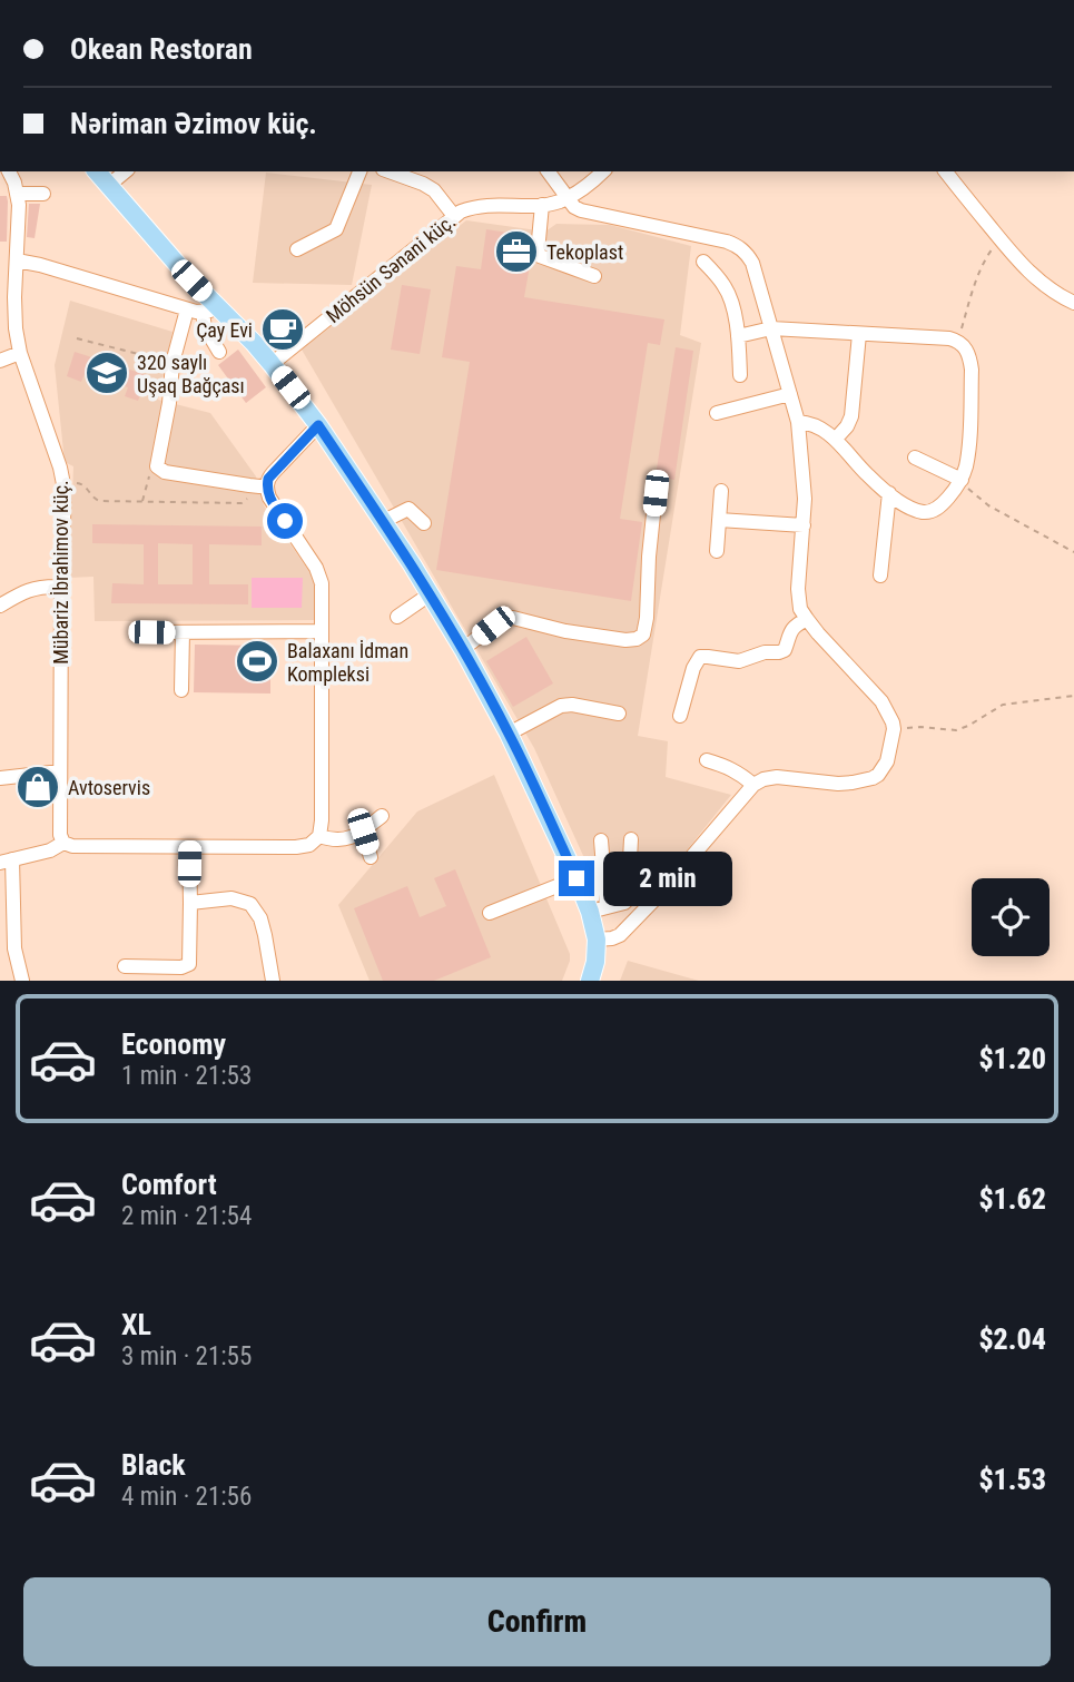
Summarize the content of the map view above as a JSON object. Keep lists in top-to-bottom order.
{
  "streets": {
    "street": ["Möhsün Sənani küç.", "Mübariz İbrahimov küç."]
  },
  "places": {
    "office": ["Tekoplast"],
    "cafe": ["Çay Evi"],
    "school or university": ["320 saylı Uşaq Bağçası"],
    "sports": ["Balaxanı İdman Kompleksi"],
    "shop": ["Avtoservis"]
  },
  "page": {
    "banner": ["Okean Restoran", "Nəriman Əzimov küç."],
    "bubble": "2 min",
    "list": [
      {
        "name": "Economy",
        "note": "1 min · 21:53",
        "value": "$1.20"
      },
      {
        "name": "Comfort",
        "note": "2 min · 21:54",
        "value": "$1.62"
      },
      {
        "name": "XL",
        "note": "3 min · 21:55",
        "value": "$2.04"
      },
      {
        "name": "Black",
        "note": "4 min · 21:56",
        "value": "$1.53"
      }
    ],
    "buttons": "Confirm"
  }
}
